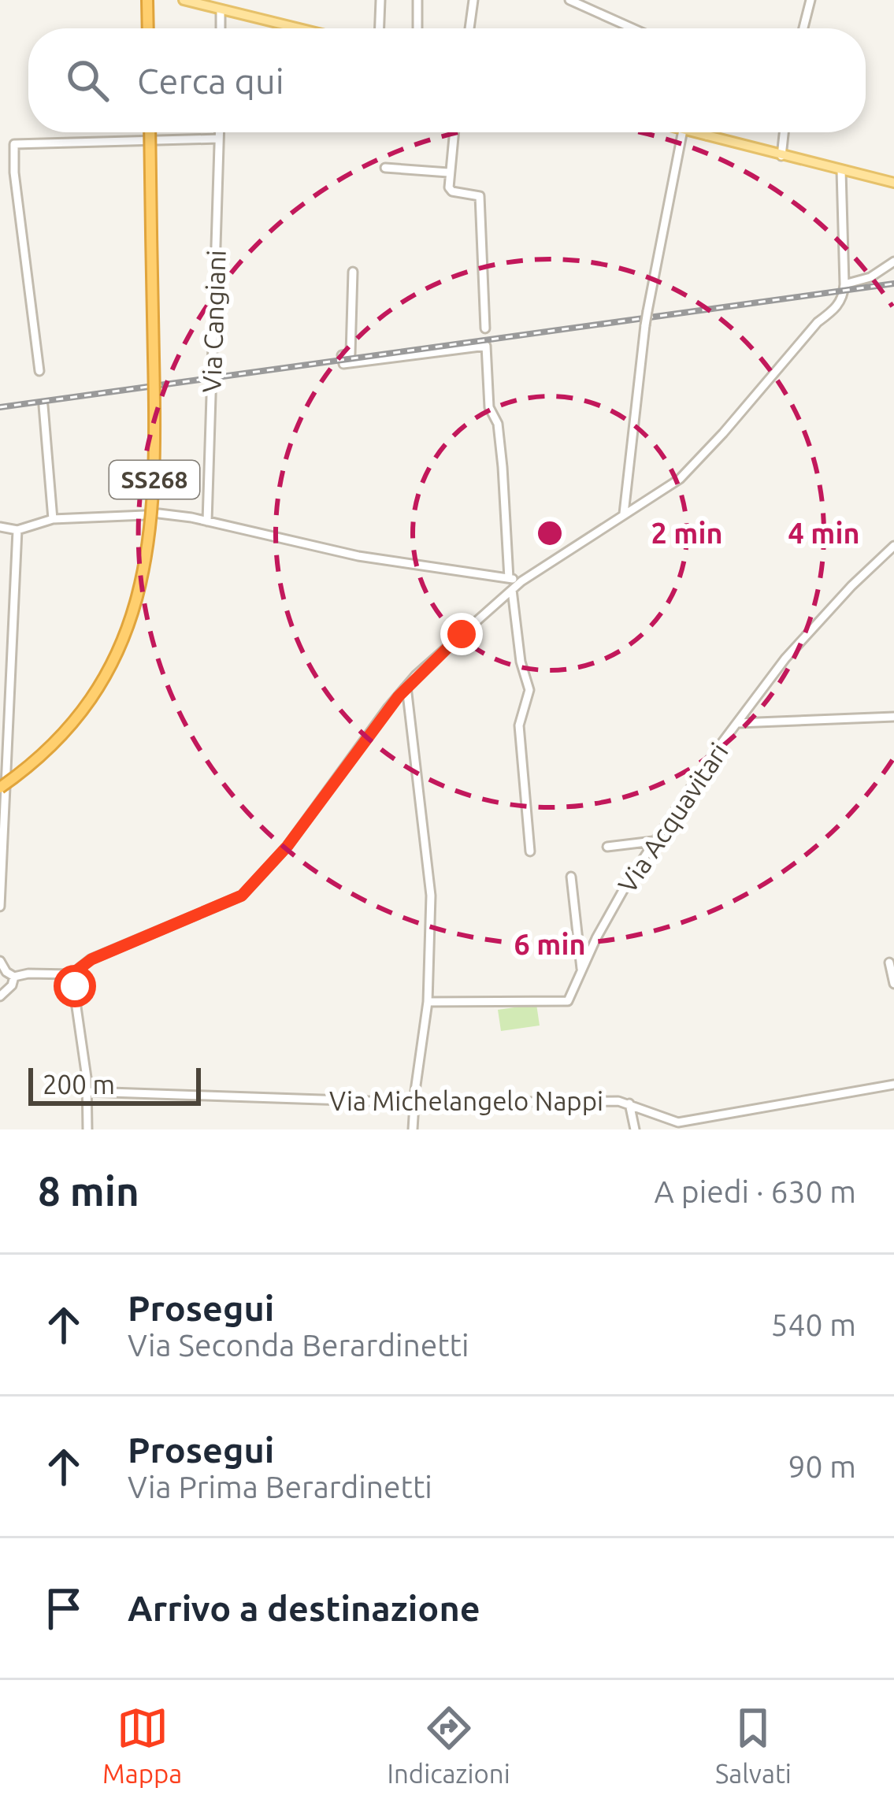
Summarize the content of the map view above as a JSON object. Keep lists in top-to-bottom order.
{
  "streets": {
    "highway": ["SS268"],
    "street": ["Via Cangiani", "Via Acquavitari", "Via Michelangelo Nappi"]
  },
  "scale_bar": "200 m",
  "page": {
    "search": "Cerca qui",
    "scale": "200 m",
    "heading": ["8 min", "A piedi · 630 m"],
    "list": [
      ["Prosegui", "Via Seconda Berardinetti", "540 m"],
      ["Prosegui", "Via Prima Berardinetti", "90 m"],
      "Arrivo a destinazione"
    ],
    "nav": ["Mappa", "Indicazioni", "Salvati"]
  },
  "rings": ["2 min", "4 min", "6 min"]
}
